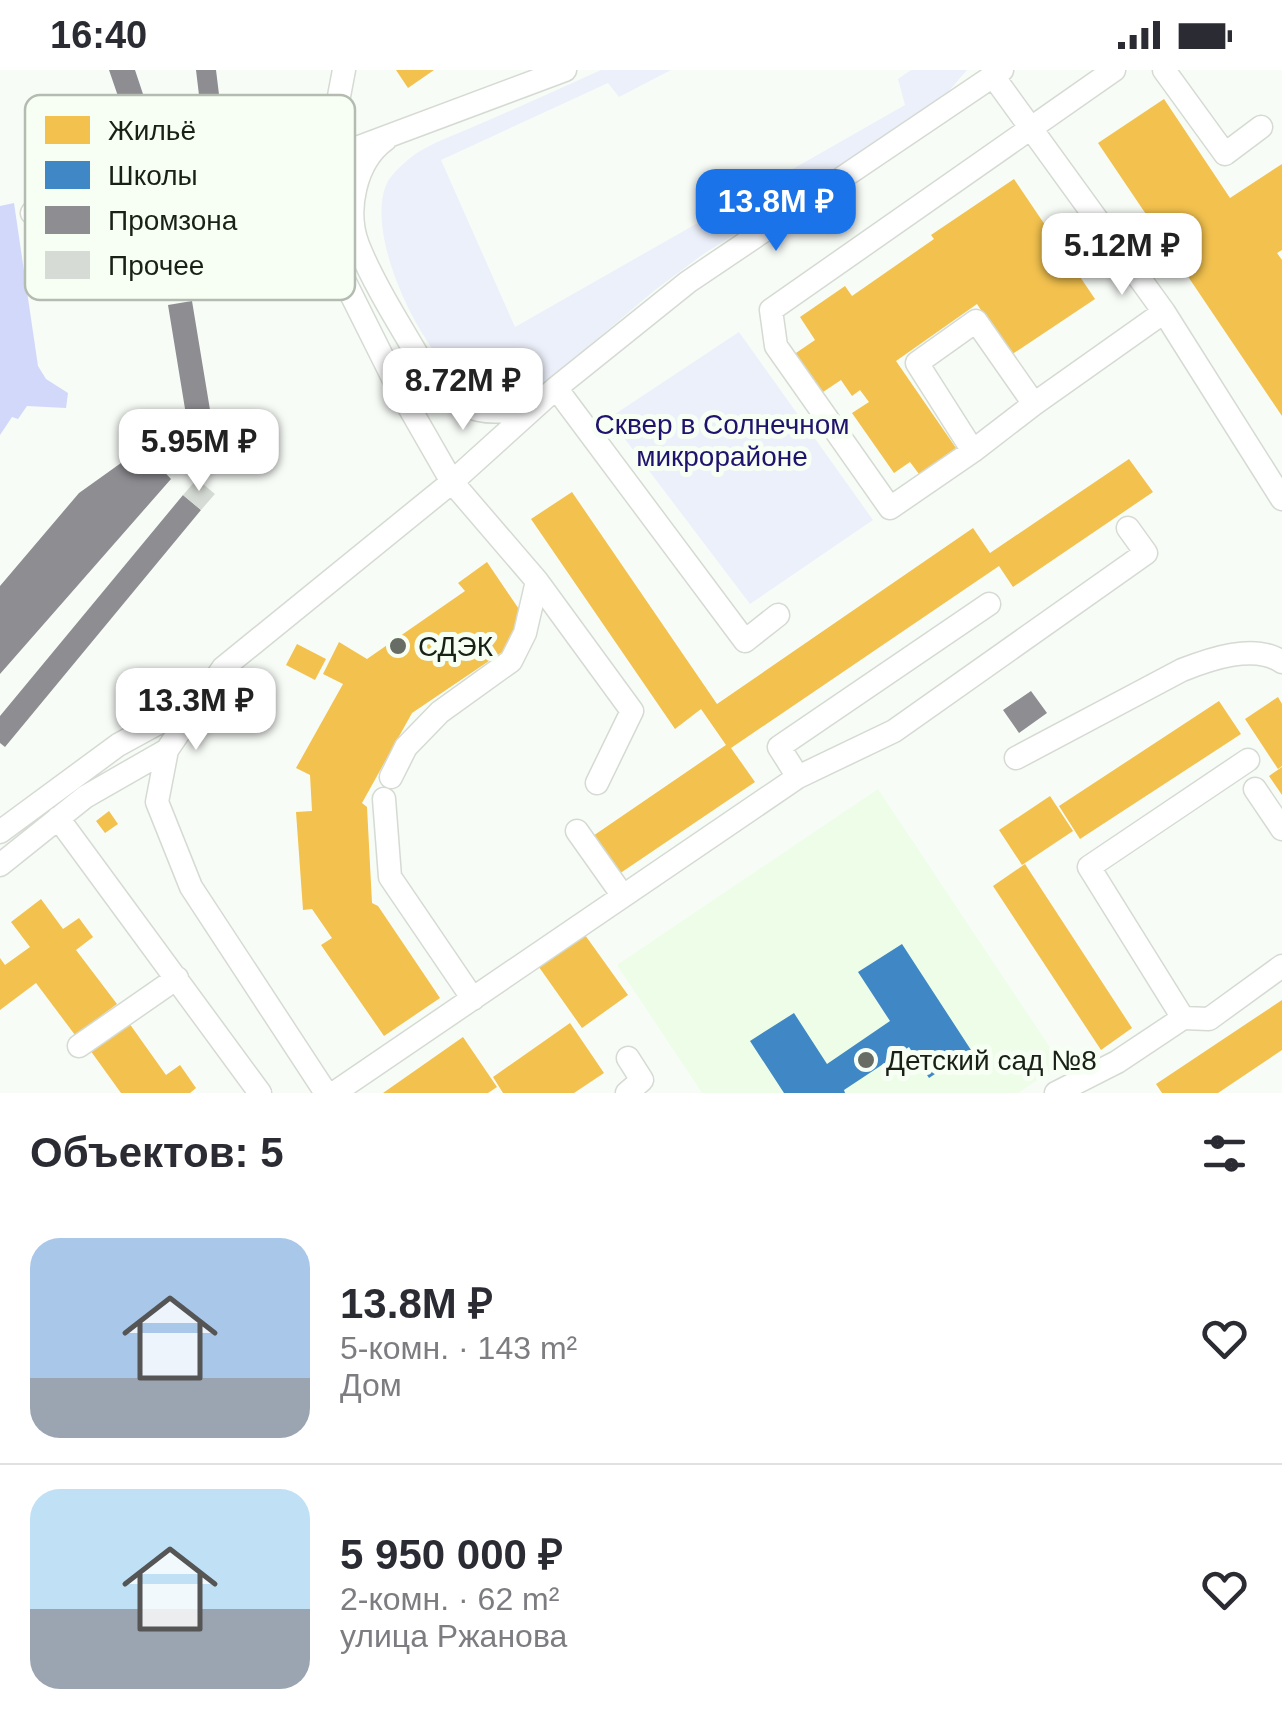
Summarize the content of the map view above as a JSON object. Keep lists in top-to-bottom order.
{
  "parks": ["Сквер в Солнечном микрорайоне"],
  "places": ["СДЭК", "Детский сад №8"],
  "legend": [
    "Жильё",
    "Школы",
    "Промзона",
    "Прочее"
  ],
  "page": {
    "status": "16:40",
    "price": [
      "13.8M ₽",
      "5.12M ₽",
      "8.72M ₽",
      "5.95M ₽",
      "13.3M ₽"
    ],
    "heading": "Объектов: 5",
    "list": [
      {
        "name": "13.8M ₽",
        "note": "5-комн. · 143 m² · Дом"
      },
      {
        "name": "5 950 000 ₽",
        "note": "2-комн. · 62 m² · улица Ржанова"
      }
    ]
  }
}
